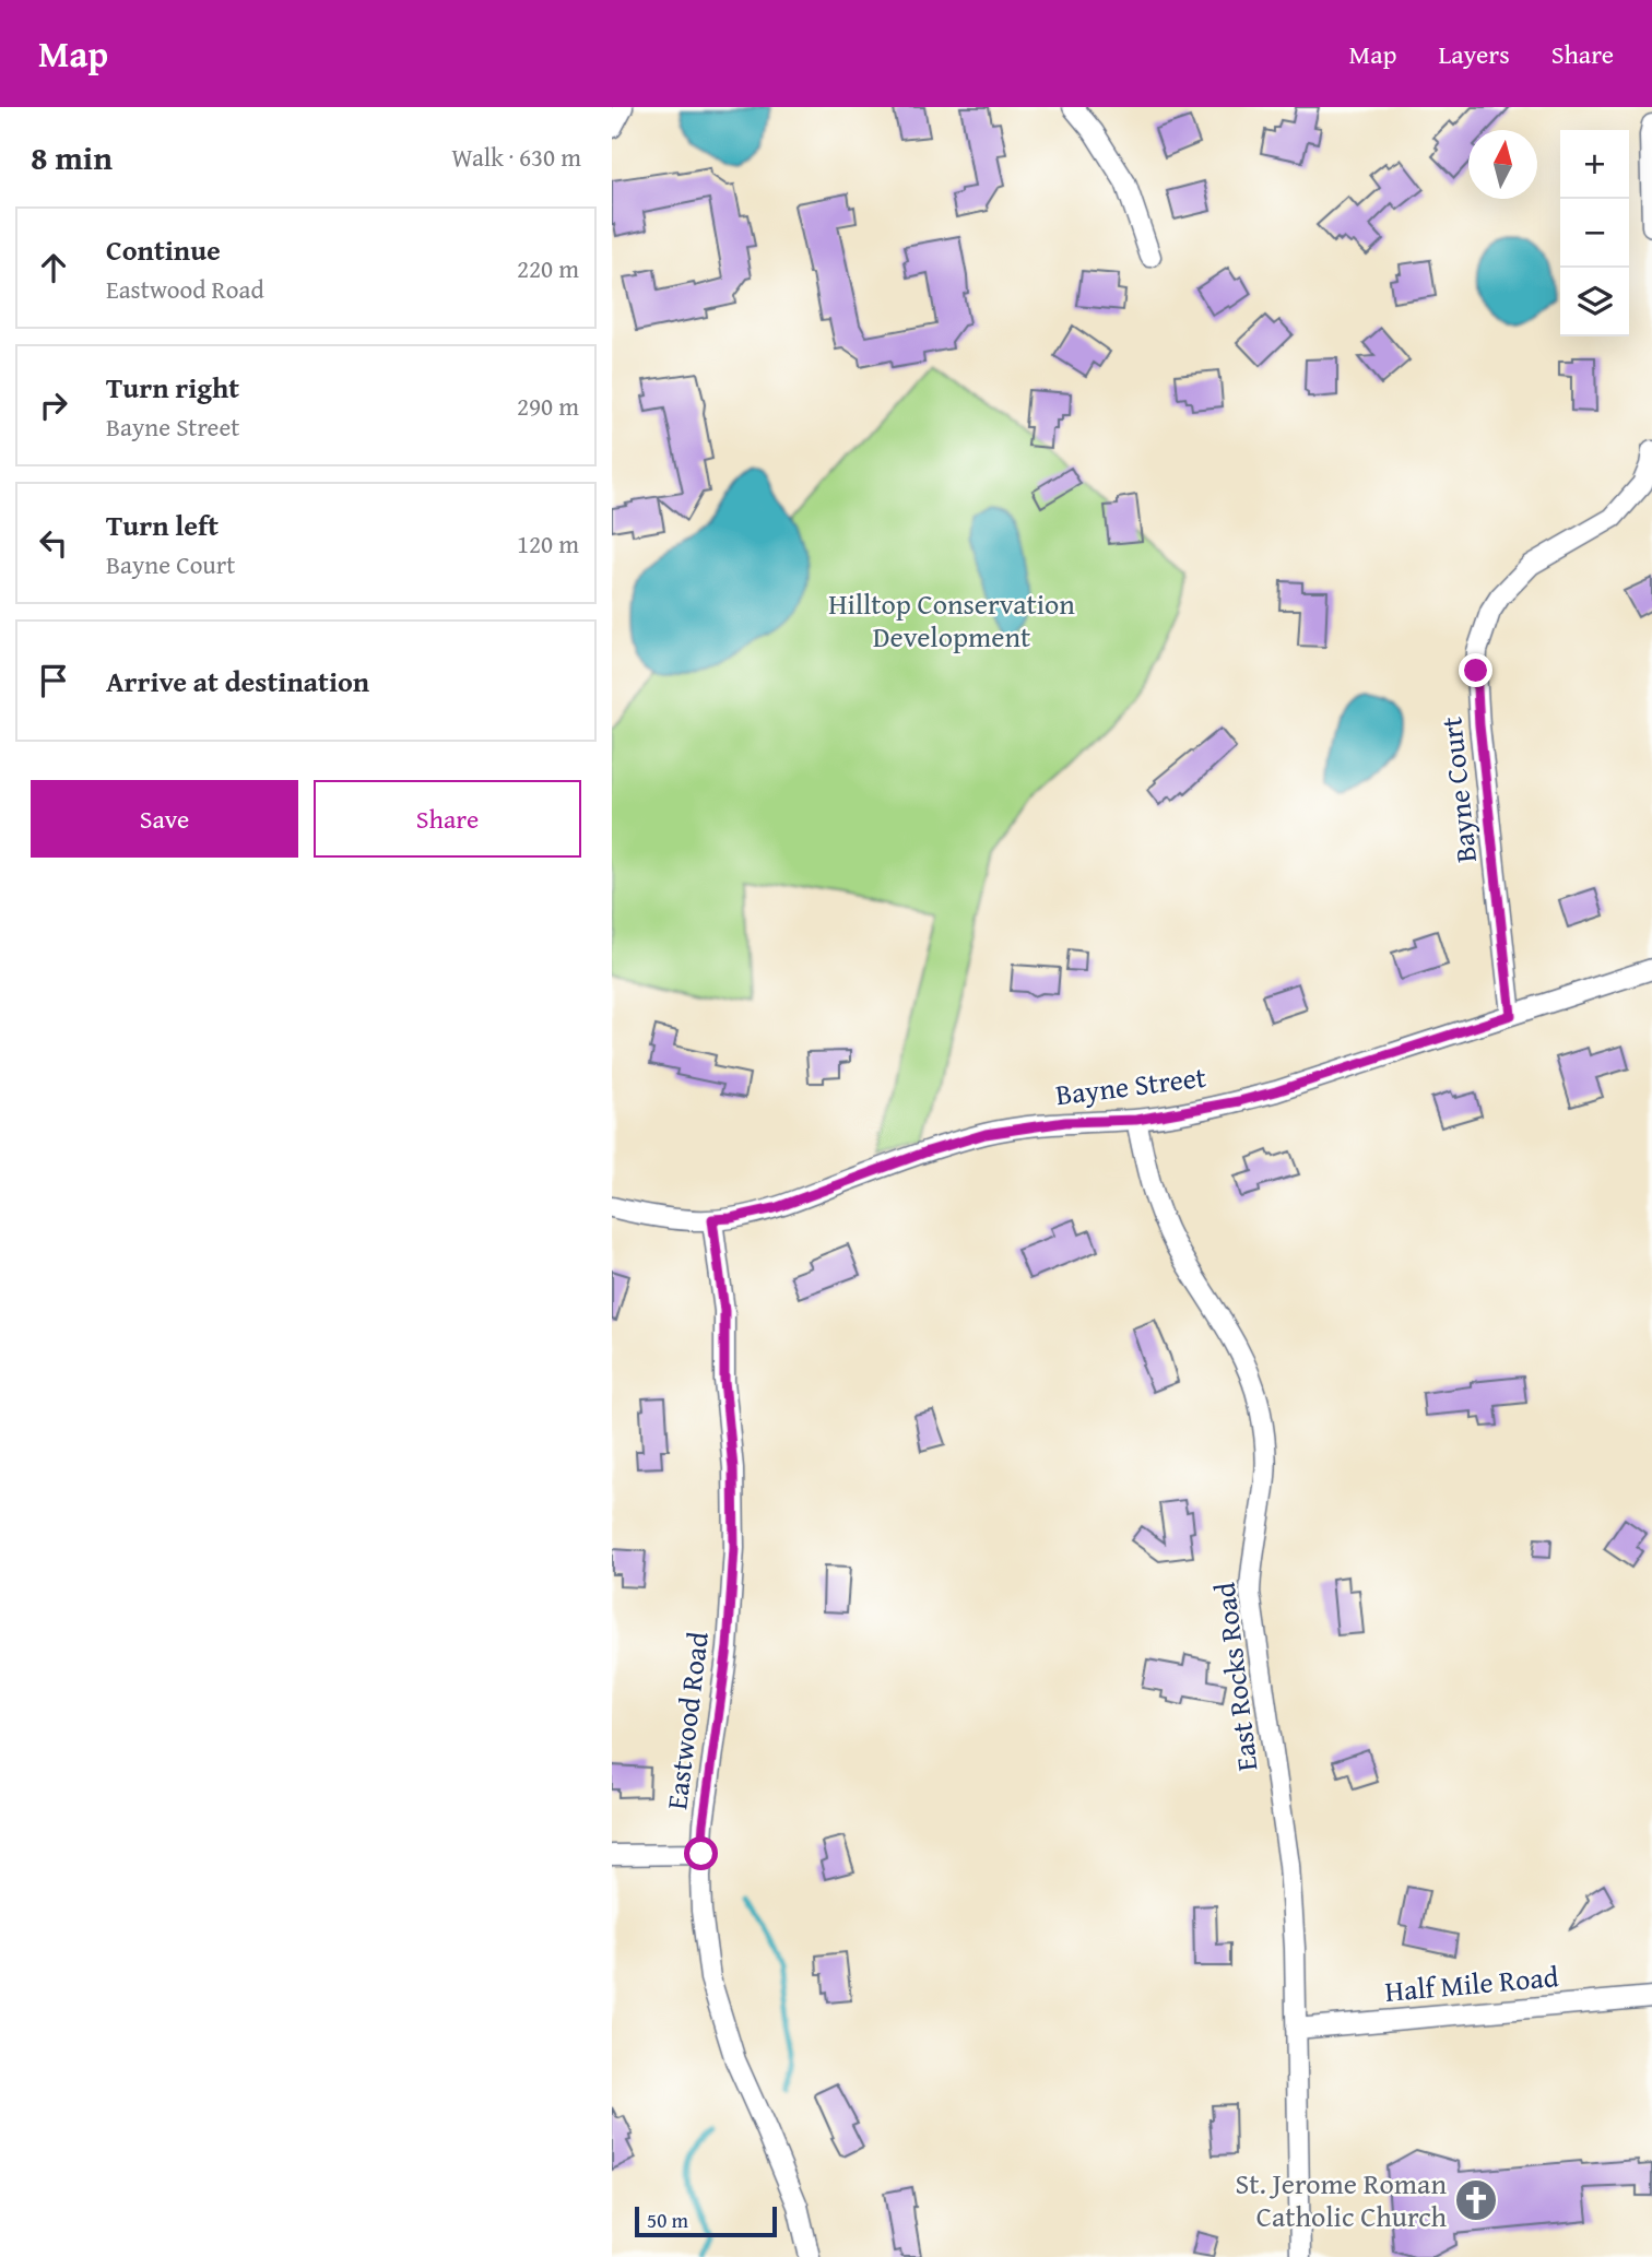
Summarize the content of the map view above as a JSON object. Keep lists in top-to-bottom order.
{
  "streets": {
    "street": [
      "Bayne Court",
      "Bayne Street",
      "East Rocks Road",
      "Eastwood Road",
      "Half Mile Road"
    ]
  },
  "crossings": [
    ["Bayne Court", "Bayne Street"],
    ["Bayne Street", "East Rocks Road"],
    ["Bayne Street", "Eastwood Road"],
    ["East Rocks Road", "Half Mile Road"]
  ],
  "parks": ["Hilltop Conservation Development"],
  "places": {
    "church": ["St. Jerome Roman Catholic Church"]
  },
  "scale_bar": "50 m",
  "north": "top",
  "page": {
    "header": "Map",
    "nav": ["Map", "Layers", "Share"],
    "heading": ["8 min", "Walk · 630 m"],
    "map_buttons": ["+", "−"],
    "list": [
      ["Continue", "Eastwood Road", "220 m"],
      ["Turn right", "Bayne Street", "290 m"],
      ["Turn left", "Bayne Court", "120 m"],
      "Arrive at destination"
    ],
    "buttons": ["Save", "Share"],
    "scale": "50 m"
  }
}
